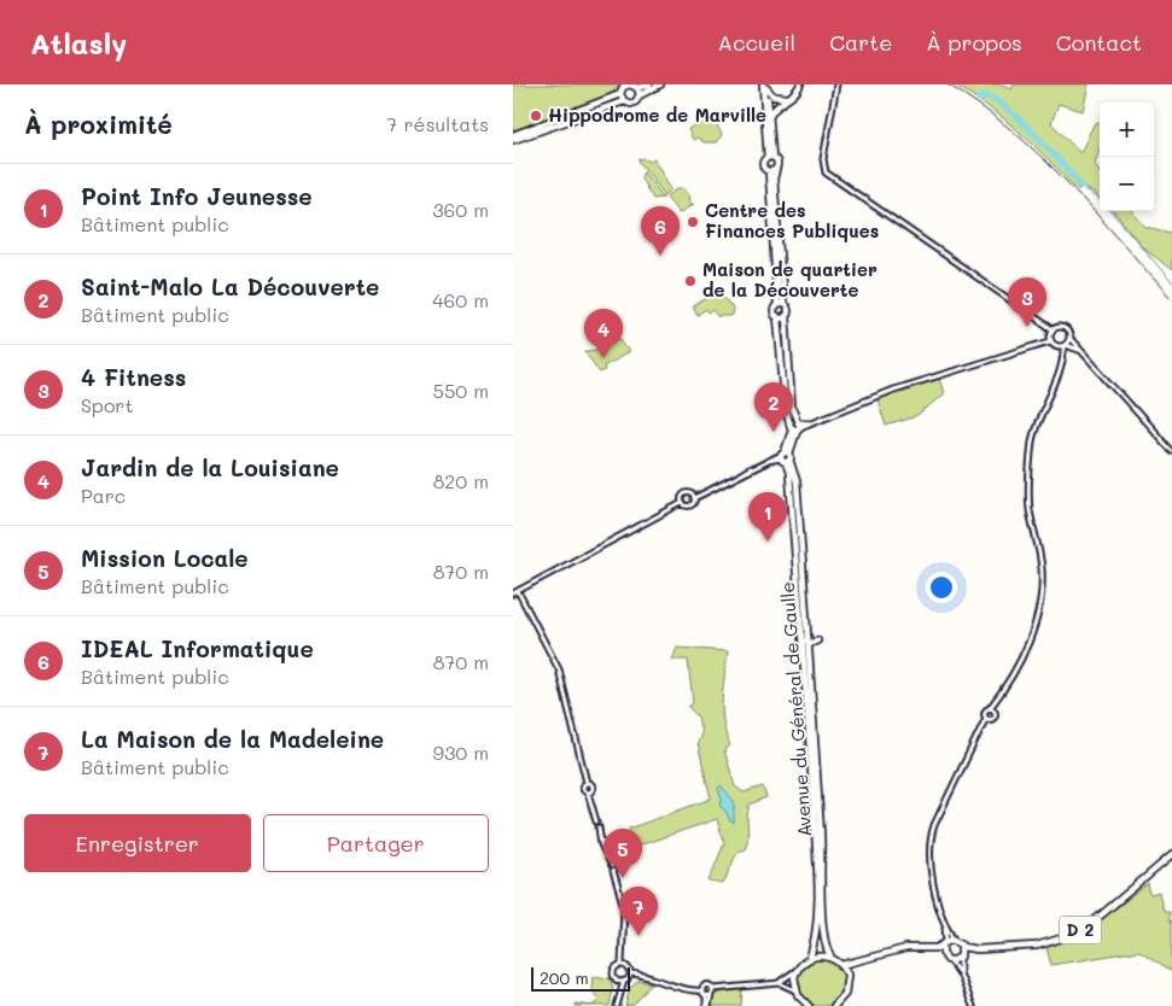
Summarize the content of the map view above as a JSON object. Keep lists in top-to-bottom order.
{
  "streets": {
    "main road": ["Avenue du Général de Gaulle", "D 2"]
  },
  "places": ["Hippodrome de Marville", "Centre des Finances Publiques", "Maison de quartier de la Découverte"],
  "scale_bar": "200 m",
  "page": {
    "header": "Atlasly",
    "nav": [
      "Accueil",
      "Carte",
      "À propos",
      "Contact"
    ],
    "heading": ["À proximité", "7 résultats"],
    "map_buttons": ["+", "−"],
    "list": [
      {
        "mark": "1",
        "name": "Point Info Jeunesse",
        "note": "Bâtiment public",
        "value": "360 m"
      },
      {
        "mark": "2",
        "name": "Saint-Malo La Découverte",
        "note": "Bâtiment public",
        "value": "460 m"
      },
      {
        "mark": "3",
        "name": "4 Fitness",
        "note": "Sport",
        "value": "550 m"
      },
      {
        "mark": "4",
        "name": "Jardin de la Louisiane",
        "note": "Parc",
        "value": "820 m"
      },
      {
        "mark": "5",
        "name": "Mission Locale",
        "note": "Bâtiment public",
        "value": "870 m"
      },
      {
        "mark": "6",
        "name": "IDEAL Informatique",
        "note": "Bâtiment public",
        "value": "870 m"
      },
      {
        "mark": "7",
        "name": "La Maison de la Madeleine",
        "note": "Bâtiment public",
        "value": "930 m"
      }
    ],
    "pins": [
      "6",
      "3",
      "4",
      "2",
      "1",
      "5",
      "7"
    ],
    "buttons": ["Enregistrer", "Partager"],
    "scale": "200 m"
  }
}
